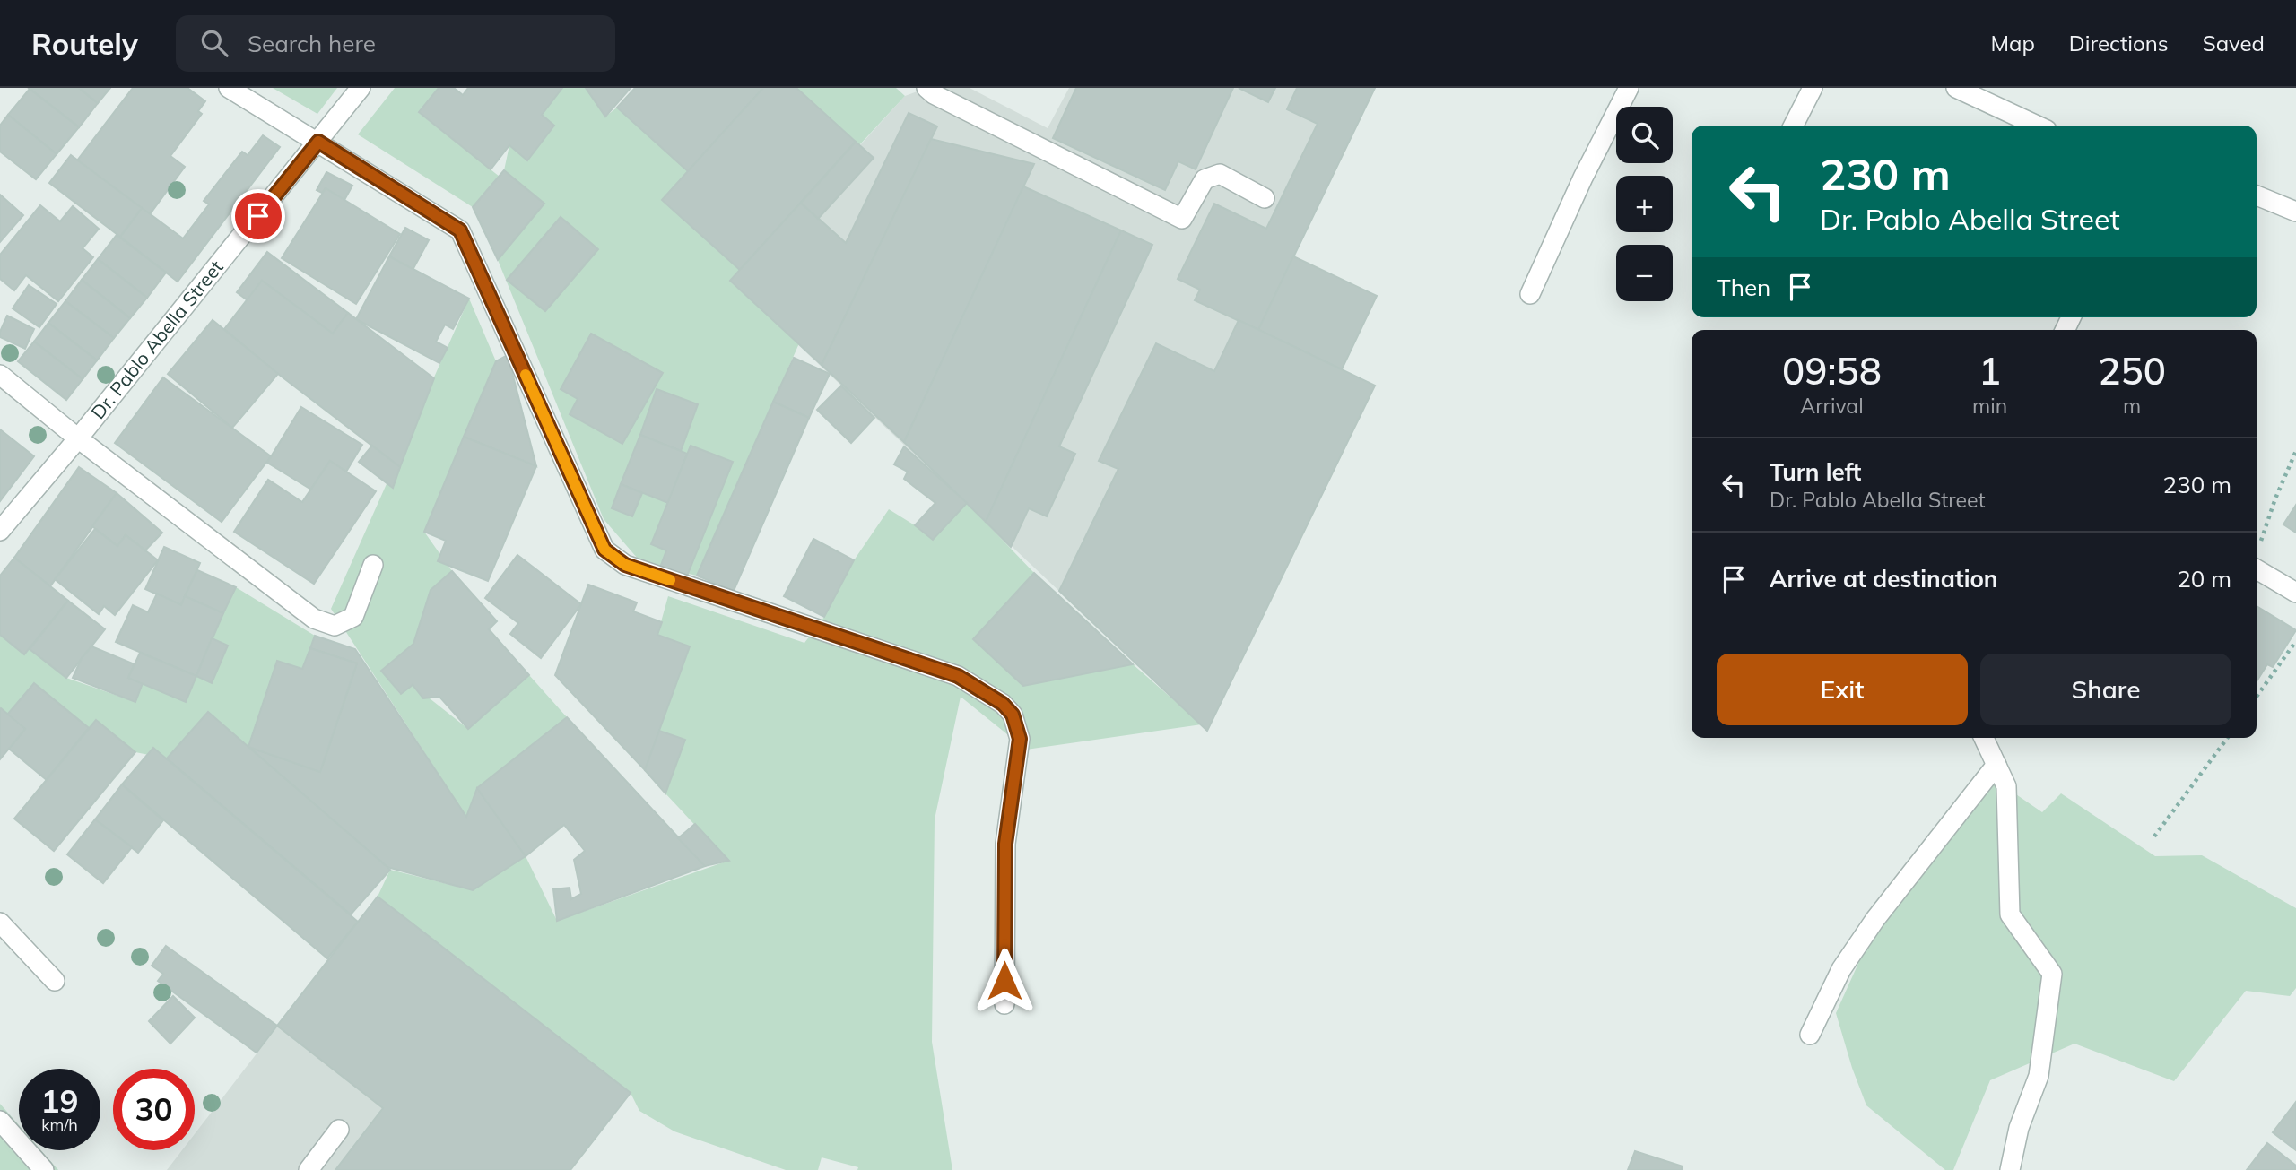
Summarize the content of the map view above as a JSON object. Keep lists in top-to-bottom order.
{
  "streets": {
    "street": ["Dr. Pablo Abella Street"]
  },
  "page": {
    "header": "Routely",
    "search": "Search here",
    "nav": ["Map", "Directions", "Saved"],
    "map_buttons": ["+", "−"],
    "turn": ["230 m", "Dr. Pablo Abella Street"],
    "then": "Then",
    "eta": [
      "09:58",
      "Arrival",
      "1",
      "min",
      "250",
      "m"
    ],
    "list": [
      {
        "name": "Turn left",
        "note": "Dr. Pablo Abella Street",
        "value": "230 m"
      },
      {
        "name": "Arrive at destination",
        "value": "20 m"
      }
    ],
    "buttons": ["Exit", "Share"],
    "speed": "19 km/h",
    "limit": "30"
  }
}
